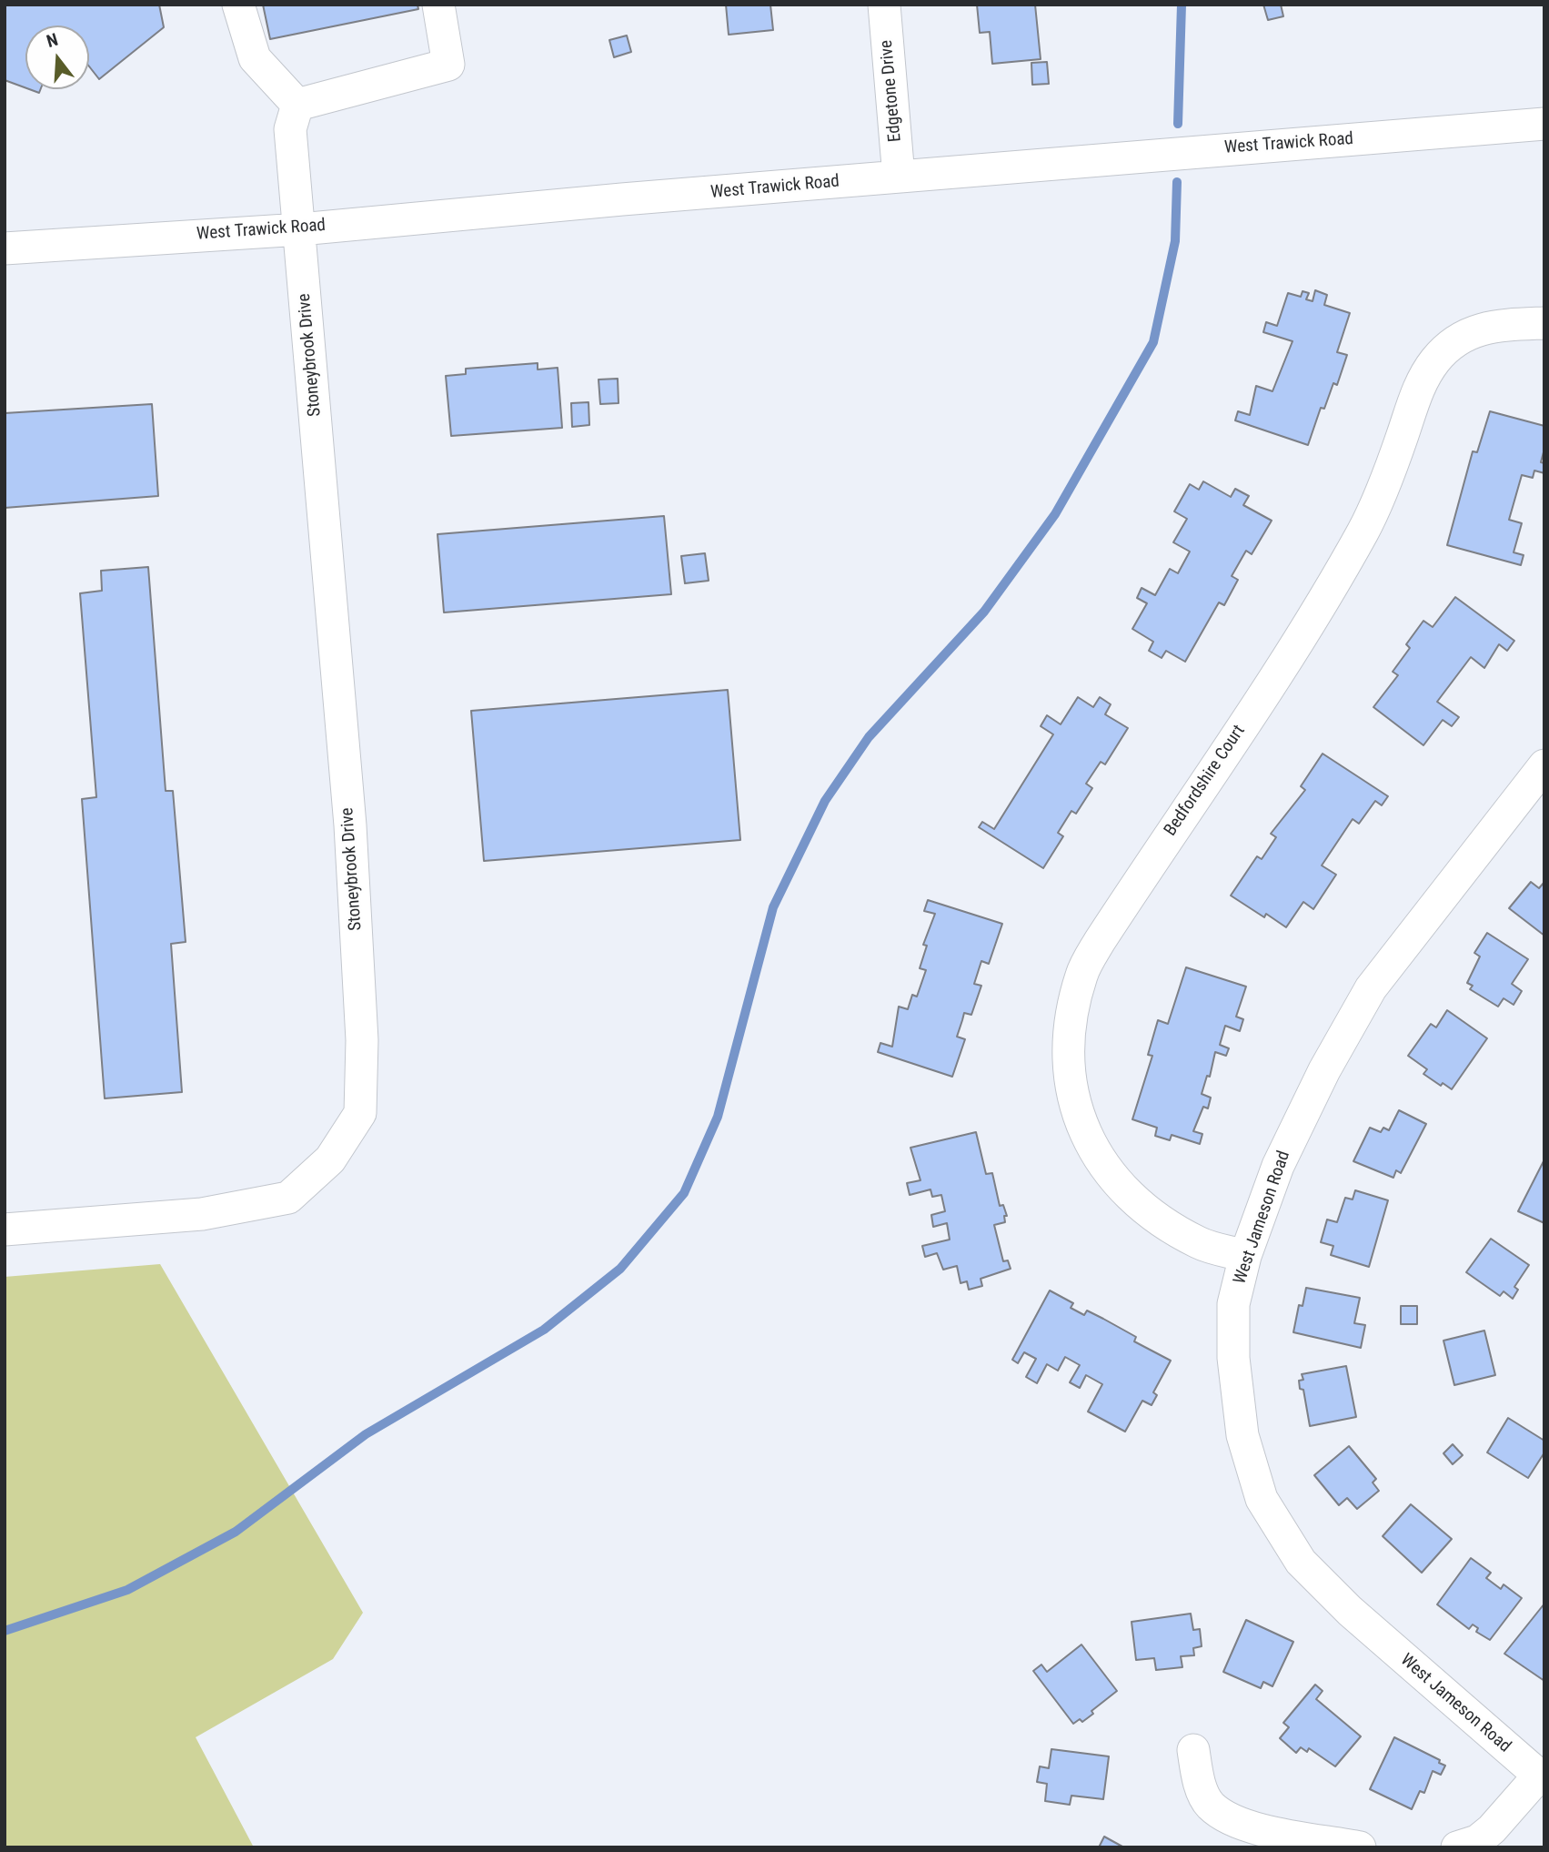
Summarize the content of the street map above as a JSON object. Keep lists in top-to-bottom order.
{
  "streets": {
    "street": [
      "Edgetone Drive",
      "West Trawick Road",
      "Stoneybrook Drive",
      "Bedfordshire Court",
      "West Jameson Road"
    ]
  },
  "crossings": [
    ["Edgetone Drive", "West Trawick Road"],
    ["West Trawick Road", "Stoneybrook Drive"],
    ["Bedfordshire Court", "West Jameson Road"]
  ],
  "north": "top"
}
